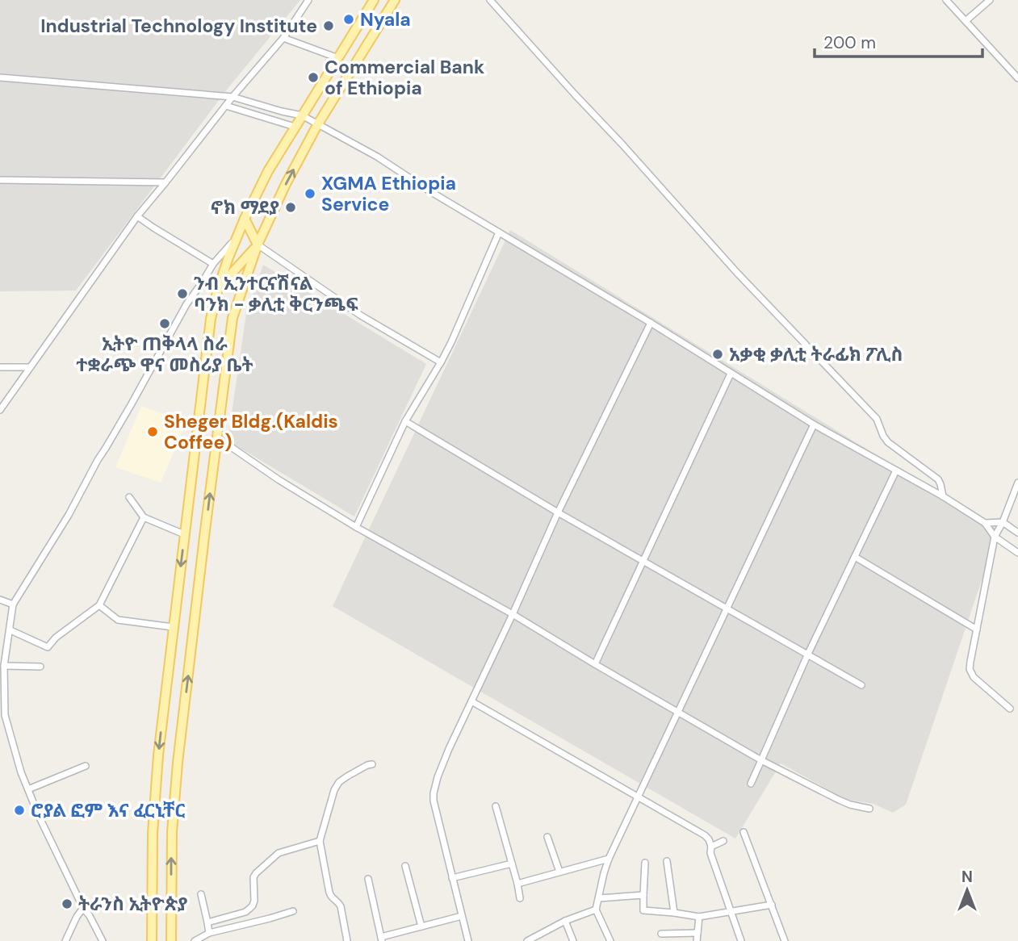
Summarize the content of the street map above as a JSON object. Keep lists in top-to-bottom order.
{
  "places": [
    "Nyala",
    "Industrial Technology Institute",
    "Commercial Bank of Ethiopia",
    "XGMA Ethiopia Service",
    "ኖክ ማደያ",
    "ንብ ኢንተርናሽናል ባንክ - ቃሊቲ ቅርንጫፍ",
    "ኢትዮ ጠቅላላ ስራ ተቋራጭ ዋና መስሪያ ቤት",
    "አቃቂ ቃሊቲ ትራፊክ ፖሊስ",
    "Sheger Bldg.(Kaldis Coffee)",
    "ሮያል ፎም እና ፈርኒቸር",
    "ትራንስ ኢትዮጵያ"
  ],
  "scale_bar": "200 m",
  "north": "top"
}
